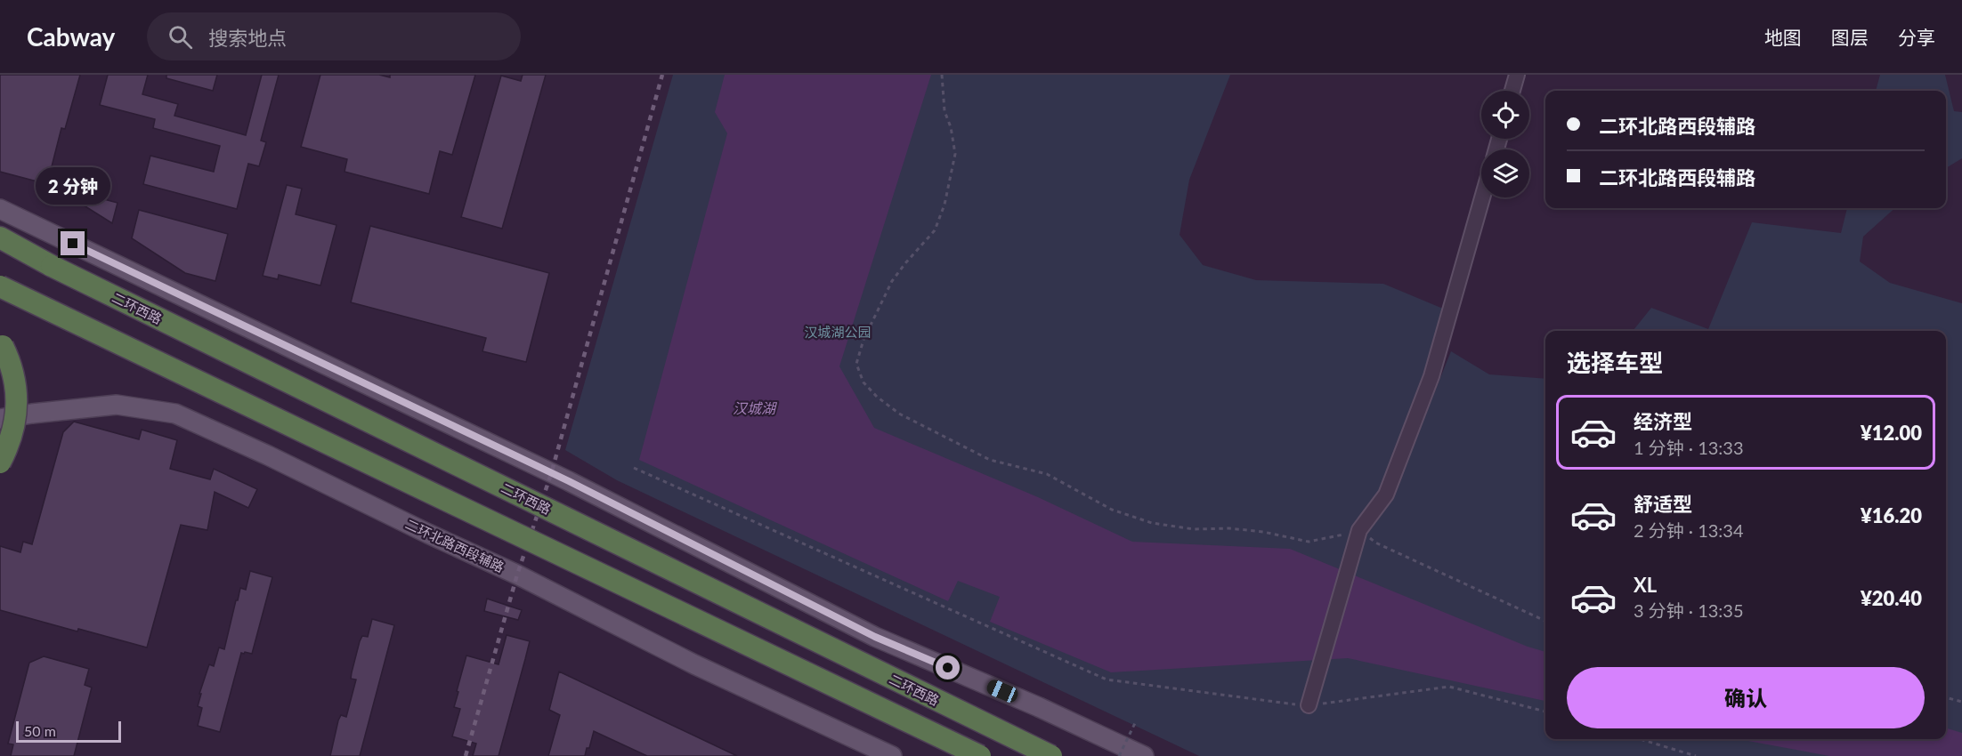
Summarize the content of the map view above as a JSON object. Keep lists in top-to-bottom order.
{
  "streets": {
    "highway": ["二环西路"],
    "main road": ["二环北路西段辅路"]
  },
  "water": ["汉城湖"],
  "parks": ["汉城湖公园"],
  "scale_bar": "50 m",
  "page": {
    "header": "Cabway",
    "search": "搜索地点",
    "nav": ["地图", "图层", "分享"],
    "banner": ["二环北路西段辅路", "二环北路西段辅路"],
    "bubble": "2 分钟",
    "heading": "选择车型",
    "list": [
      {
        "name": "经济型",
        "note": "1 分钟 · 13:33",
        "value": "¥12.00"
      },
      {
        "name": "舒适型",
        "note": "2 分钟 · 13:34",
        "value": "¥16.20"
      },
      {
        "name": "XL",
        "note": "3 分钟 · 13:35",
        "value": "¥20.40"
      }
    ],
    "buttons": "确认",
    "scale": "50 m"
  }
}
